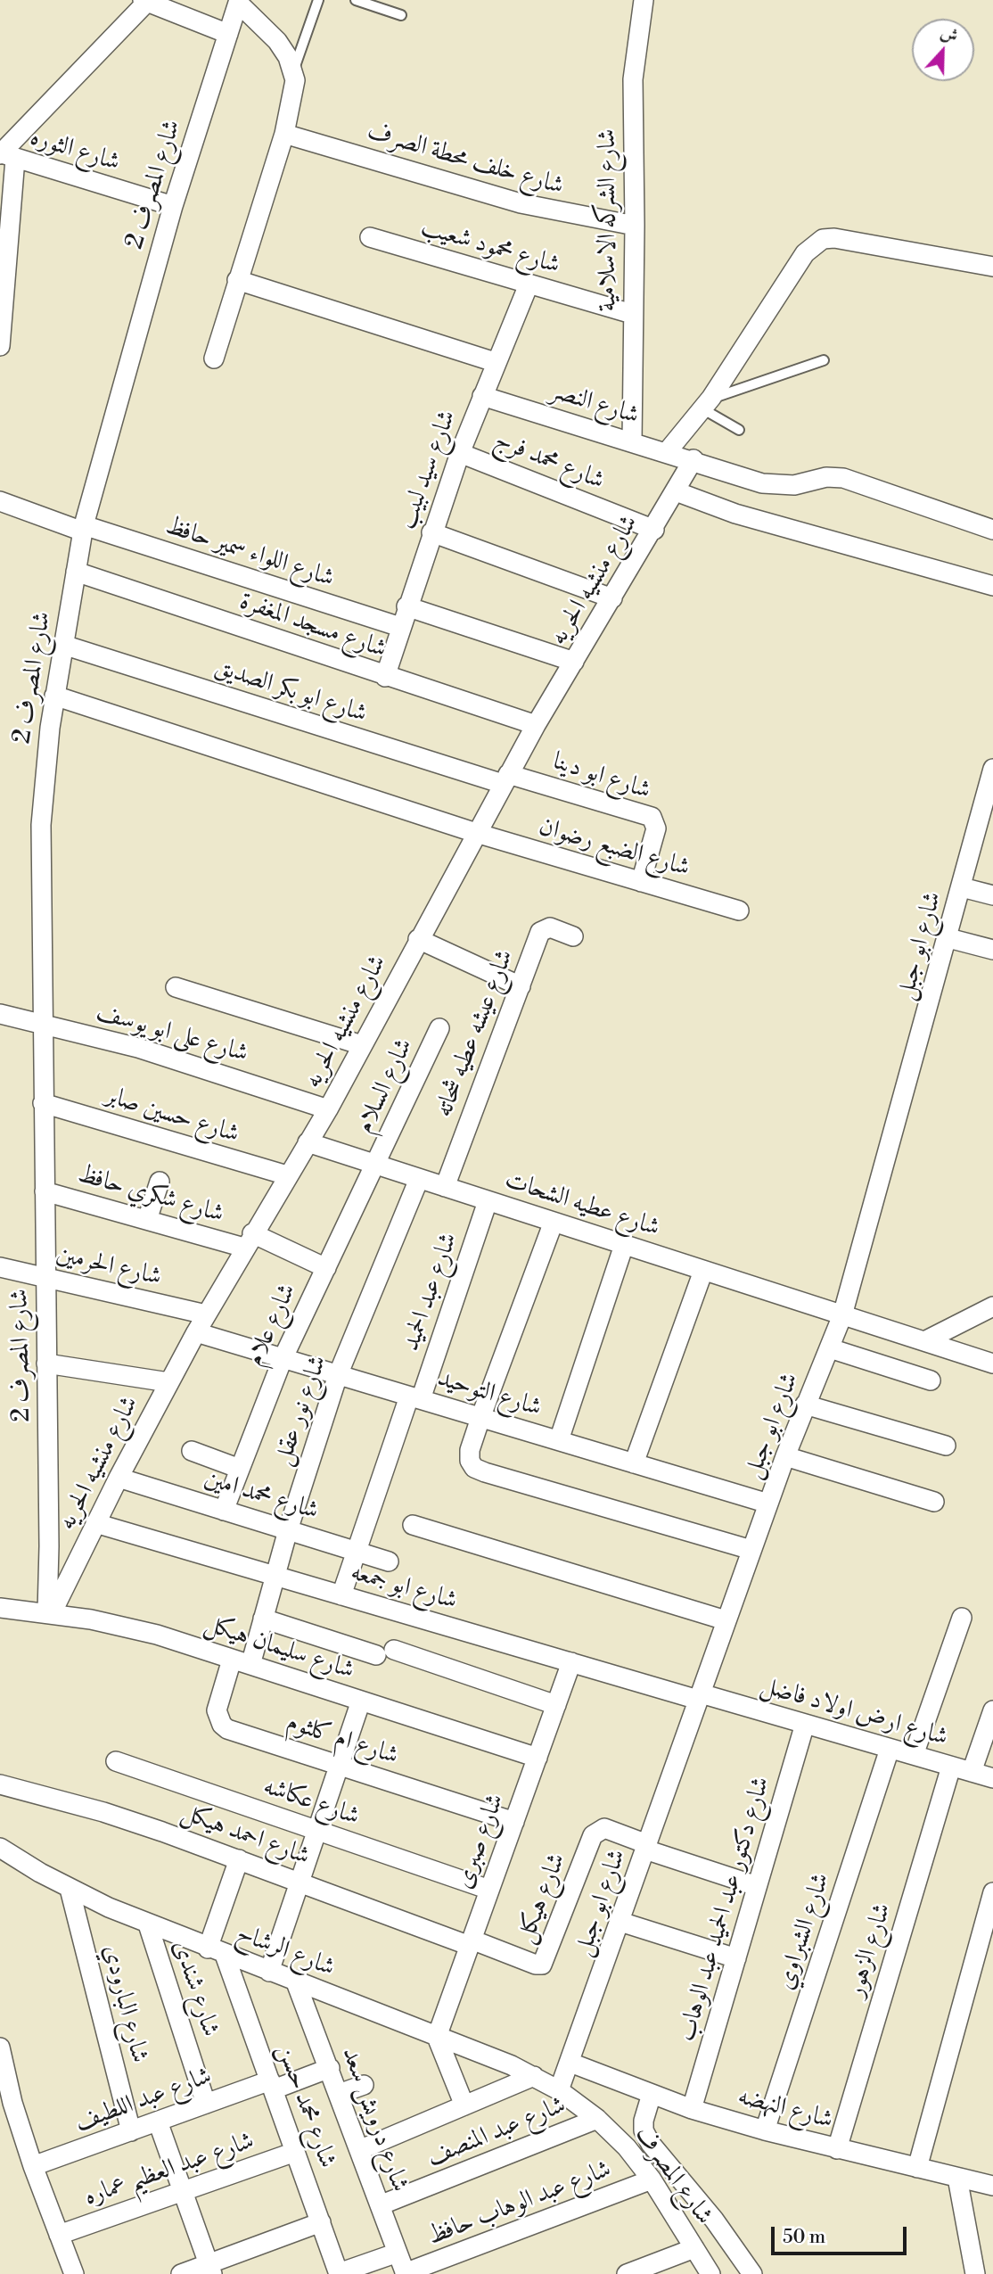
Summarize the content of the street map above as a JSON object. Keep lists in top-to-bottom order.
{
  "streets": {
    "street": [
      "شارع الثوره",
      "شارع خلف محطة الصرف",
      "شارع المصرف 2",
      "شارع الشركه الاسلامية",
      "شارع محمود شعيب",
      "شارع النصر",
      "شارع محمد فرج",
      "شارع سيد لبيب",
      "شارع اللواء سمير حافظ",
      "شارع منشيه الحريه",
      "شارع مسجد المغفرة",
      "شارع ابو بكر الصديق",
      "شارع ابو دينا",
      "شارع الضبع رضوان",
      "شارع ابو جبل",
      "شارع على ابو يوسف",
      "شارع عيشه عطيه شحاته",
      "شارع السلام",
      "شارع حسين صابر",
      "شارع شكري حافظ",
      "شارع عطيه الشحات",
      "شارع الحرمين",
      "شارع عبد الحميد",
      "شارع علام",
      "شارع التوحيد",
      "شارع نور عقل",
      "شارع محمد امين",
      "شارع ابو جمعه",
      "شارع سليمان هيكل",
      "شارع ارض اولاد فاضل",
      "شارع ام كلثوم",
      "شارع عكاشه",
      "شارع احمد هيكل",
      "شارع صبرى",
      "شارع هيكل",
      "شارع دكتور عبد الحميد عبد الوهاب",
      "شارع الشبراوي",
      "شارع الزهور",
      "شارع الرشاح",
      "شارع شندى",
      "شارع البارودي",
      "شارع عبد اللطيف",
      "شارع محمد حسن",
      "شارع النهضه",
      "شارع درويش سعد",
      "شارع عبد المنصف",
      "شارع عبد العظيم عماره",
      "شارع المصرف",
      "شارع عبد الوهاب حافظ"
    ]
  },
  "crossings": [
    ["شارع الثوره", "شارع المصرف 2"],
    ["شارع خلف محطة الصرف", "شارع الشركه الاسلامية"],
    ["شارع المصرف 2", "شارع اللواء سمير حافظ"],
    ["شارع المصرف 2", "شارع منشيه الحريه"],
    ["شارع المصرف 2", "شارع مسجد المغفرة"],
    ["شارع المصرف 2", "شارع ابو بكر الصديق"],
    ["شارع المصرف 2", "شارع الضبع رضوان"],
    ["شارع المصرف 2", "شارع على ابو يوسف"],
    ["شارع المصرف 2", "شارع حسين صابر"],
    ["شارع المصرف 2", "شارع شكري حافظ"],
    ["شارع المصرف 2", "شارع الحرمين"],
    ["شارع المصرف 2", "شارع سليمان هيكل"],
    ["شارع الشركه الاسلامية", "شارع محمود شعيب"],
    ["شارع الشركه الاسلامية", "شارع النصر"],
    ["شارع محمود شعيب", "شارع سيد لبيب"],
    ["شارع النصر", "شارع سيد لبيب"],
    ["شارع النصر", "شارع منشيه الحريه"],
    ["شارع محمد فرج", "شارع سيد لبيب"],
    ["شارع محمد فرج", "شارع منشيه الحريه"],
    ["شارع سيد لبيب", "شارع اللواء سمير حافظ"],
    ["شارع سيد لبيب", "شارع مسجد المغفرة"],
    ["شارع منشيه الحريه", "شارع مسجد المغفرة"],
    ["شارع منشيه الحريه", "شارع ابو بكر الصديق"],
    ["شارع منشيه الحريه", "شارع ابو دينا"],
    ["شارع منشيه الحريه", "شارع الضبع رضوان"],
    ["شارع منشيه الحريه", "شارع على ابو يوسف"],
    ["شارع منشيه الحريه", "شارع حسين صابر"],
    ["شارع منشيه الحريه", "شارع شكري حافظ"],
    ["شارع منشيه الحريه", "شارع عطيه الشحات"],
    ["شارع منشيه الحريه", "شارع الحرمين"],
    ["شارع منشيه الحريه", "شارع التوحيد"],
    ["شارع منشيه الحريه", "شارع محمد امين"],
    ["شارع منشيه الحريه", "شارع ابو جمعه"],
    ["شارع منشيه الحريه", "شارع سليمان هيكل"],
    ["شارع ابو بكر الصديق", "شارع ابو دينا"],
    ["شارع ابو دينا", "شارع الضبع رضوان"],
    ["شارع ابو جبل", "شارع عطيه الشحات"],
    ["شارع ابو جبل", "شارع التوحيد"],
    ["شارع ابو جبل", "شارع ابو جمعه"],
    ["شارع ابو جبل", "شارع ارض اولاد فاضل"],
    ["شارع ابو جبل", "شارع هيكل"],
    ["شارع ابو جبل", "شارع الرشاح"],
    ["شارع ابو جبل", "شارع النهضه"],
    ["شارع ابو جبل", "شارع المصرف"],
    ["شارع عيشه عطيه شحاته", "شارع عطيه الشحات"],
    ["شارع السلام", "شارع عطيه الشحات"],
    ["شارع السلام", "شارع علام"],
    ["شارع شكري حافظ", "شارع علام"],
    ["شارع عطيه الشحات", "شارع عبد الحميد"],
    ["شارع عطيه الشحات", "شارع علام"],
    ["شارع عطيه الشحات", "شارع نور عقل"],
    ["شارع عبد الحميد", "شارع التوحيد"],
    ["شارع عبد الحميد", "شارع محمد امين"],
    ["شارع عبد الحميد", "شارع ابو جمعه"],
    ["شارع علام", "شارع التوحيد"],
    ["شارع علام", "شارع محمد امين"],
    ["شارع التوحيد", "شارع نور عقل"],
    ["شارع نور عقل", "شارع محمد امين"],
    ["شارع نور عقل", "شارع ابو جمعه"],
    ["شارع نور عقل", "شارع سليمان هيكل"],
    ["شارع ابو جمعه", "شارع ارض اولاد فاضل"],
    ["شارع ابو جمعه", "شارع صبرى"],
    ["شارع سليمان هيكل", "شارع ام كلثوم"],
    ["شارع سليمان هيكل", "شارع صبرى"],
    ["شارع ارض اولاد فاضل", "شارع دكتور عبد الحميد عبد الوهاب"],
    ["شارع ارض اولاد فاضل", "شارع الشبراوي"],
    ["شارع ارض اولاد فاضل", "شارع الزهور"],
    ["شارع ام كلثوم", "شارع صبرى"],
    ["شارع عكاشه", "شارع صبرى"],
    ["شارع احمد هيكل", "شارع صبرى"],
    ["شارع احمد هيكل", "شارع هيكل"],
    ["شارع صبرى", "شارع هيكل"],
    ["شارع صبرى", "شارع الرشاح"],
    ["شارع دكتور عبد الحميد عبد الوهاب", "شارع النهضه"],
    ["شارع الشبراوي", "شارع النهضه"],
    ["شارع الزهور", "شارع النهضه"],
    ["شارع الرشاح", "شارع شندى"],
    ["شارع الرشاح", "شارع البارودي"],
    ["شارع الرشاح", "شارع محمد حسن"],
    ["شارع الرشاح", "شارع درويش سعد"],
    ["شارع الرشاح", "شارع المصرف"],
    ["شارع شندى", "شارع عبد اللطيف"],
    ["شارع البارودي", "شارع عبد اللطيف"],
    ["شارع عبد اللطيف", "شارع محمد حسن"],
    ["شارع عبد اللطيف", "شارع درويش سعد"],
    ["شارع محمد حسن", "شارع عبد العظيم عماره"],
    ["شارع درويش سعد", "شارع عبد المنصف"],
    ["شارع درويش سعد", "شارع عبد الوهاب حافظ"],
    ["شارع عبد المنصف", "شارع المصرف"],
    ["شارع المصرف", "شارع عبد الوهاب حافظ"]
  ],
  "scale_bar": "50 m",
  "north": "top"
}
